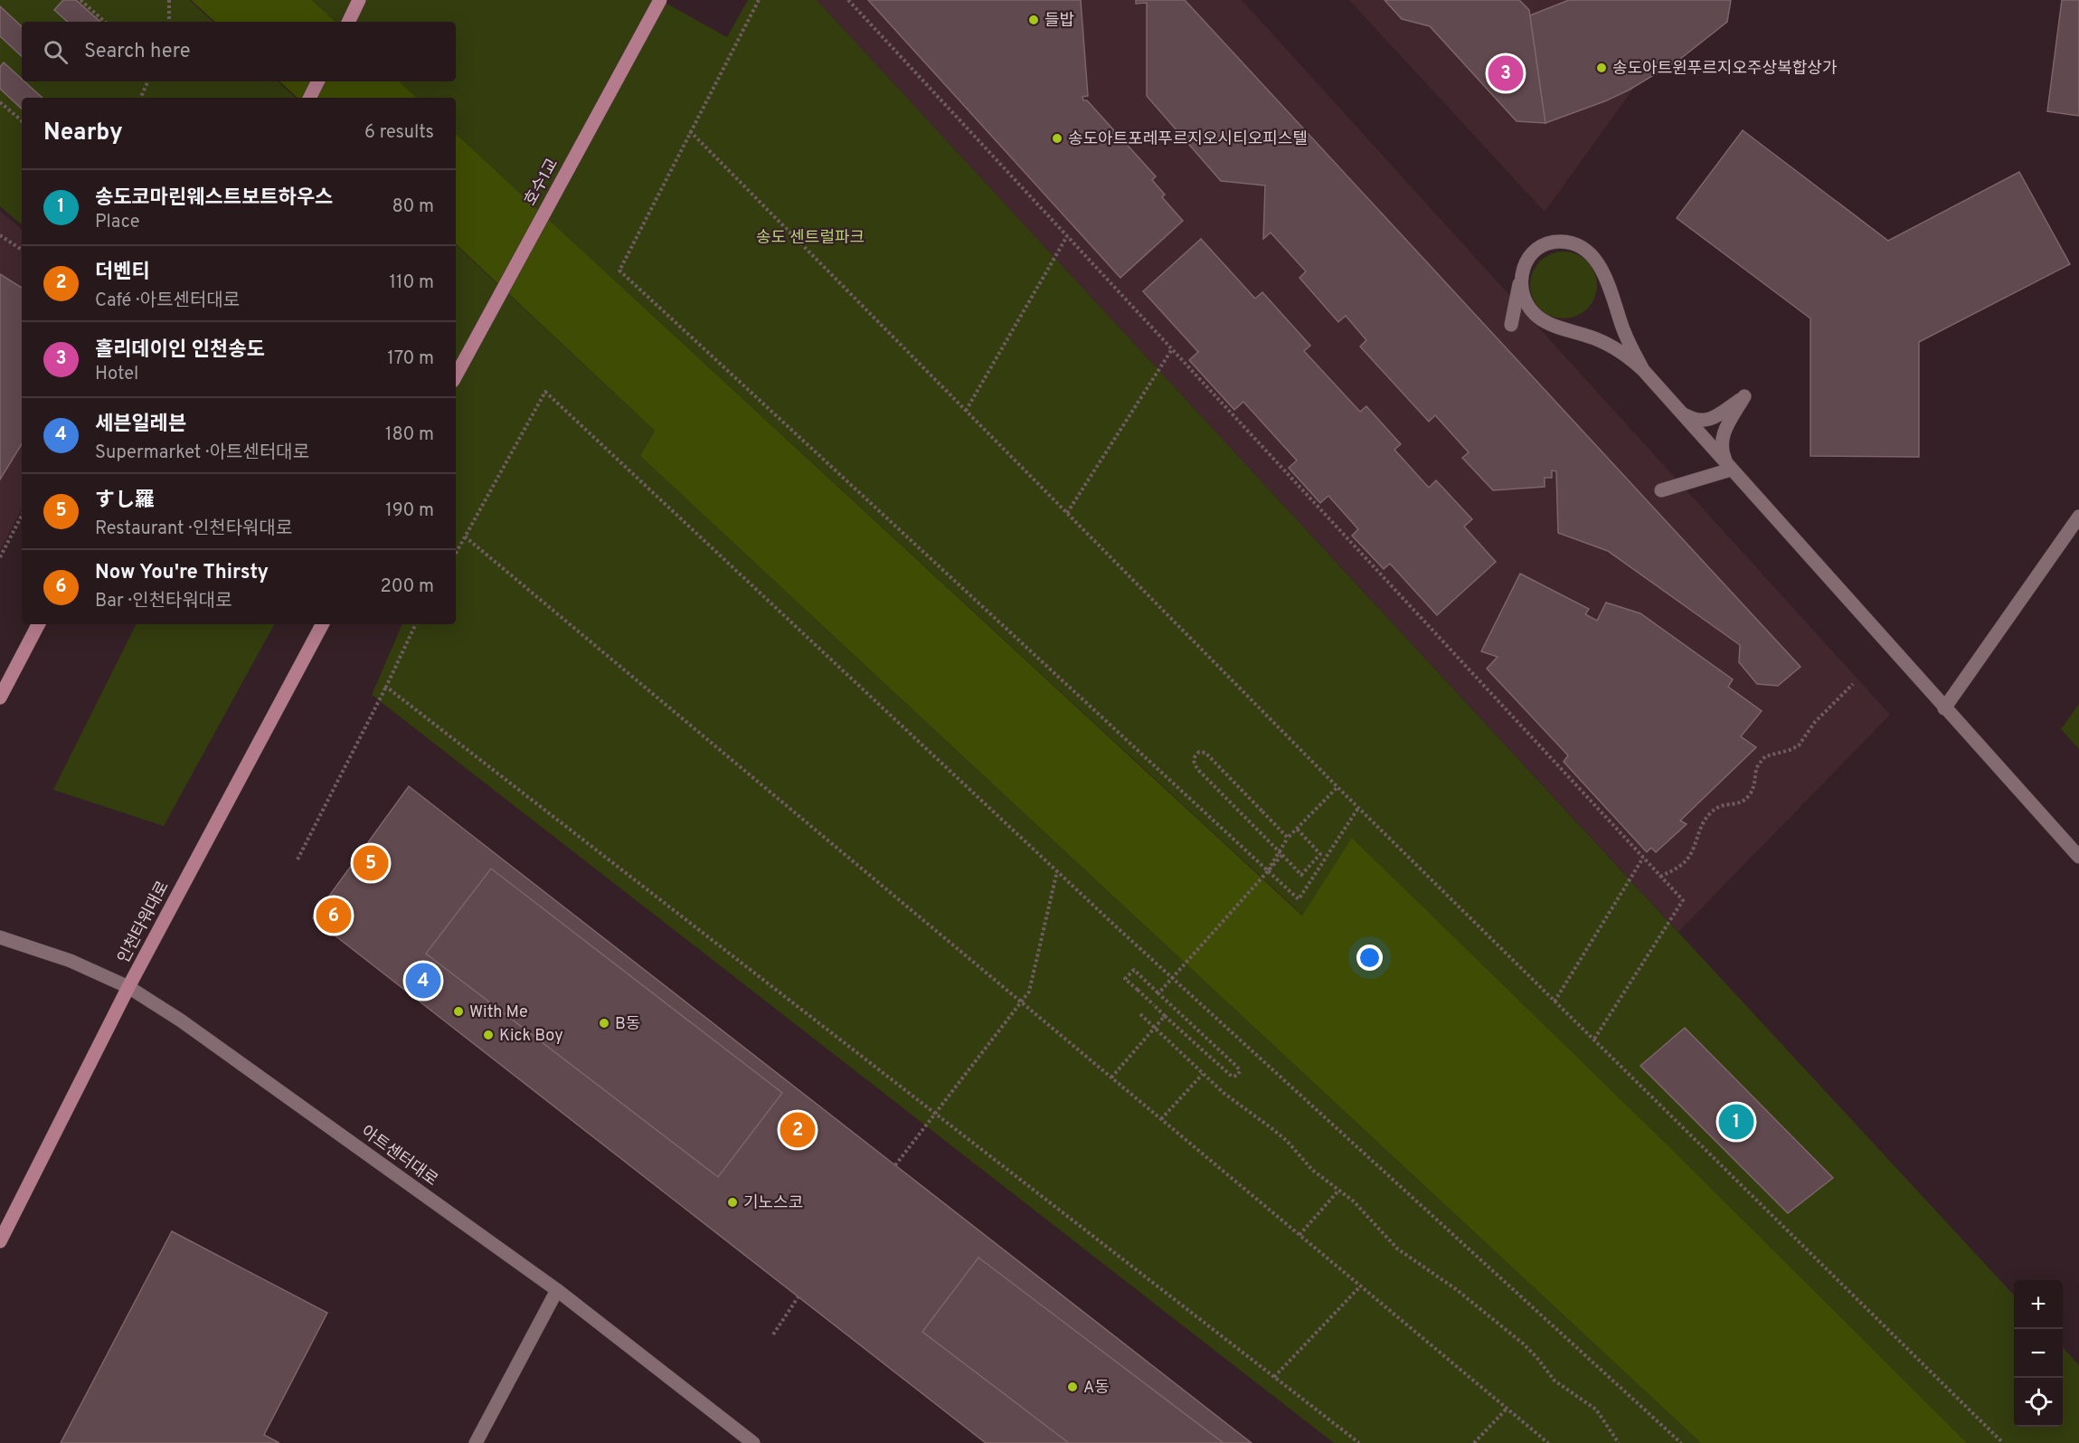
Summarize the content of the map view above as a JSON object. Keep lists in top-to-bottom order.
{
  "streets": {
    "main road": ["호수1교", "인천타워대로"],
    "street": ["아트센터대로"]
  },
  "crossings": [
    ["인천타워대로", "아트센터대로"]
  ],
  "parks": ["송도 센트럴파크"],
  "places": [
    "들밥",
    "송도아트윈푸르지오주상복합상가",
    "송도아트포레푸르지오시티오피스텔",
    "With Me",
    "B동",
    "Kick Boy",
    "기노스코",
    "A동"
  ],
  "page": {
    "search": "Search here",
    "pins": [
      "3",
      "5",
      "6",
      "4",
      "1",
      "2"
    ],
    "heading": ["Nearby", "6 results"],
    "list": [
      {
        "mark": "1",
        "name": "송도코마린웨스트보트하우스",
        "note": "Place",
        "value": "80 m"
      },
      {
        "mark": "2",
        "name": "더벤티",
        "note": "Café · 아트센터대로",
        "value": "110 m"
      },
      {
        "mark": "3",
        "name": "홀리데이인 인천송도",
        "note": "Hotel",
        "value": "170 m"
      },
      {
        "mark": "4",
        "name": "세븐일레븐",
        "note": "Supermarket · 아트센터대로",
        "value": "180 m"
      },
      {
        "mark": "5",
        "name": "すし羅",
        "note": "Restaurant · 인천타워대로",
        "value": "190 m"
      },
      {
        "mark": "6",
        "name": "Now You're Thirsty",
        "note": "Bar · 인천타워대로",
        "value": "200 m"
      }
    ],
    "map_buttons": ["+", "−"]
  }
}
